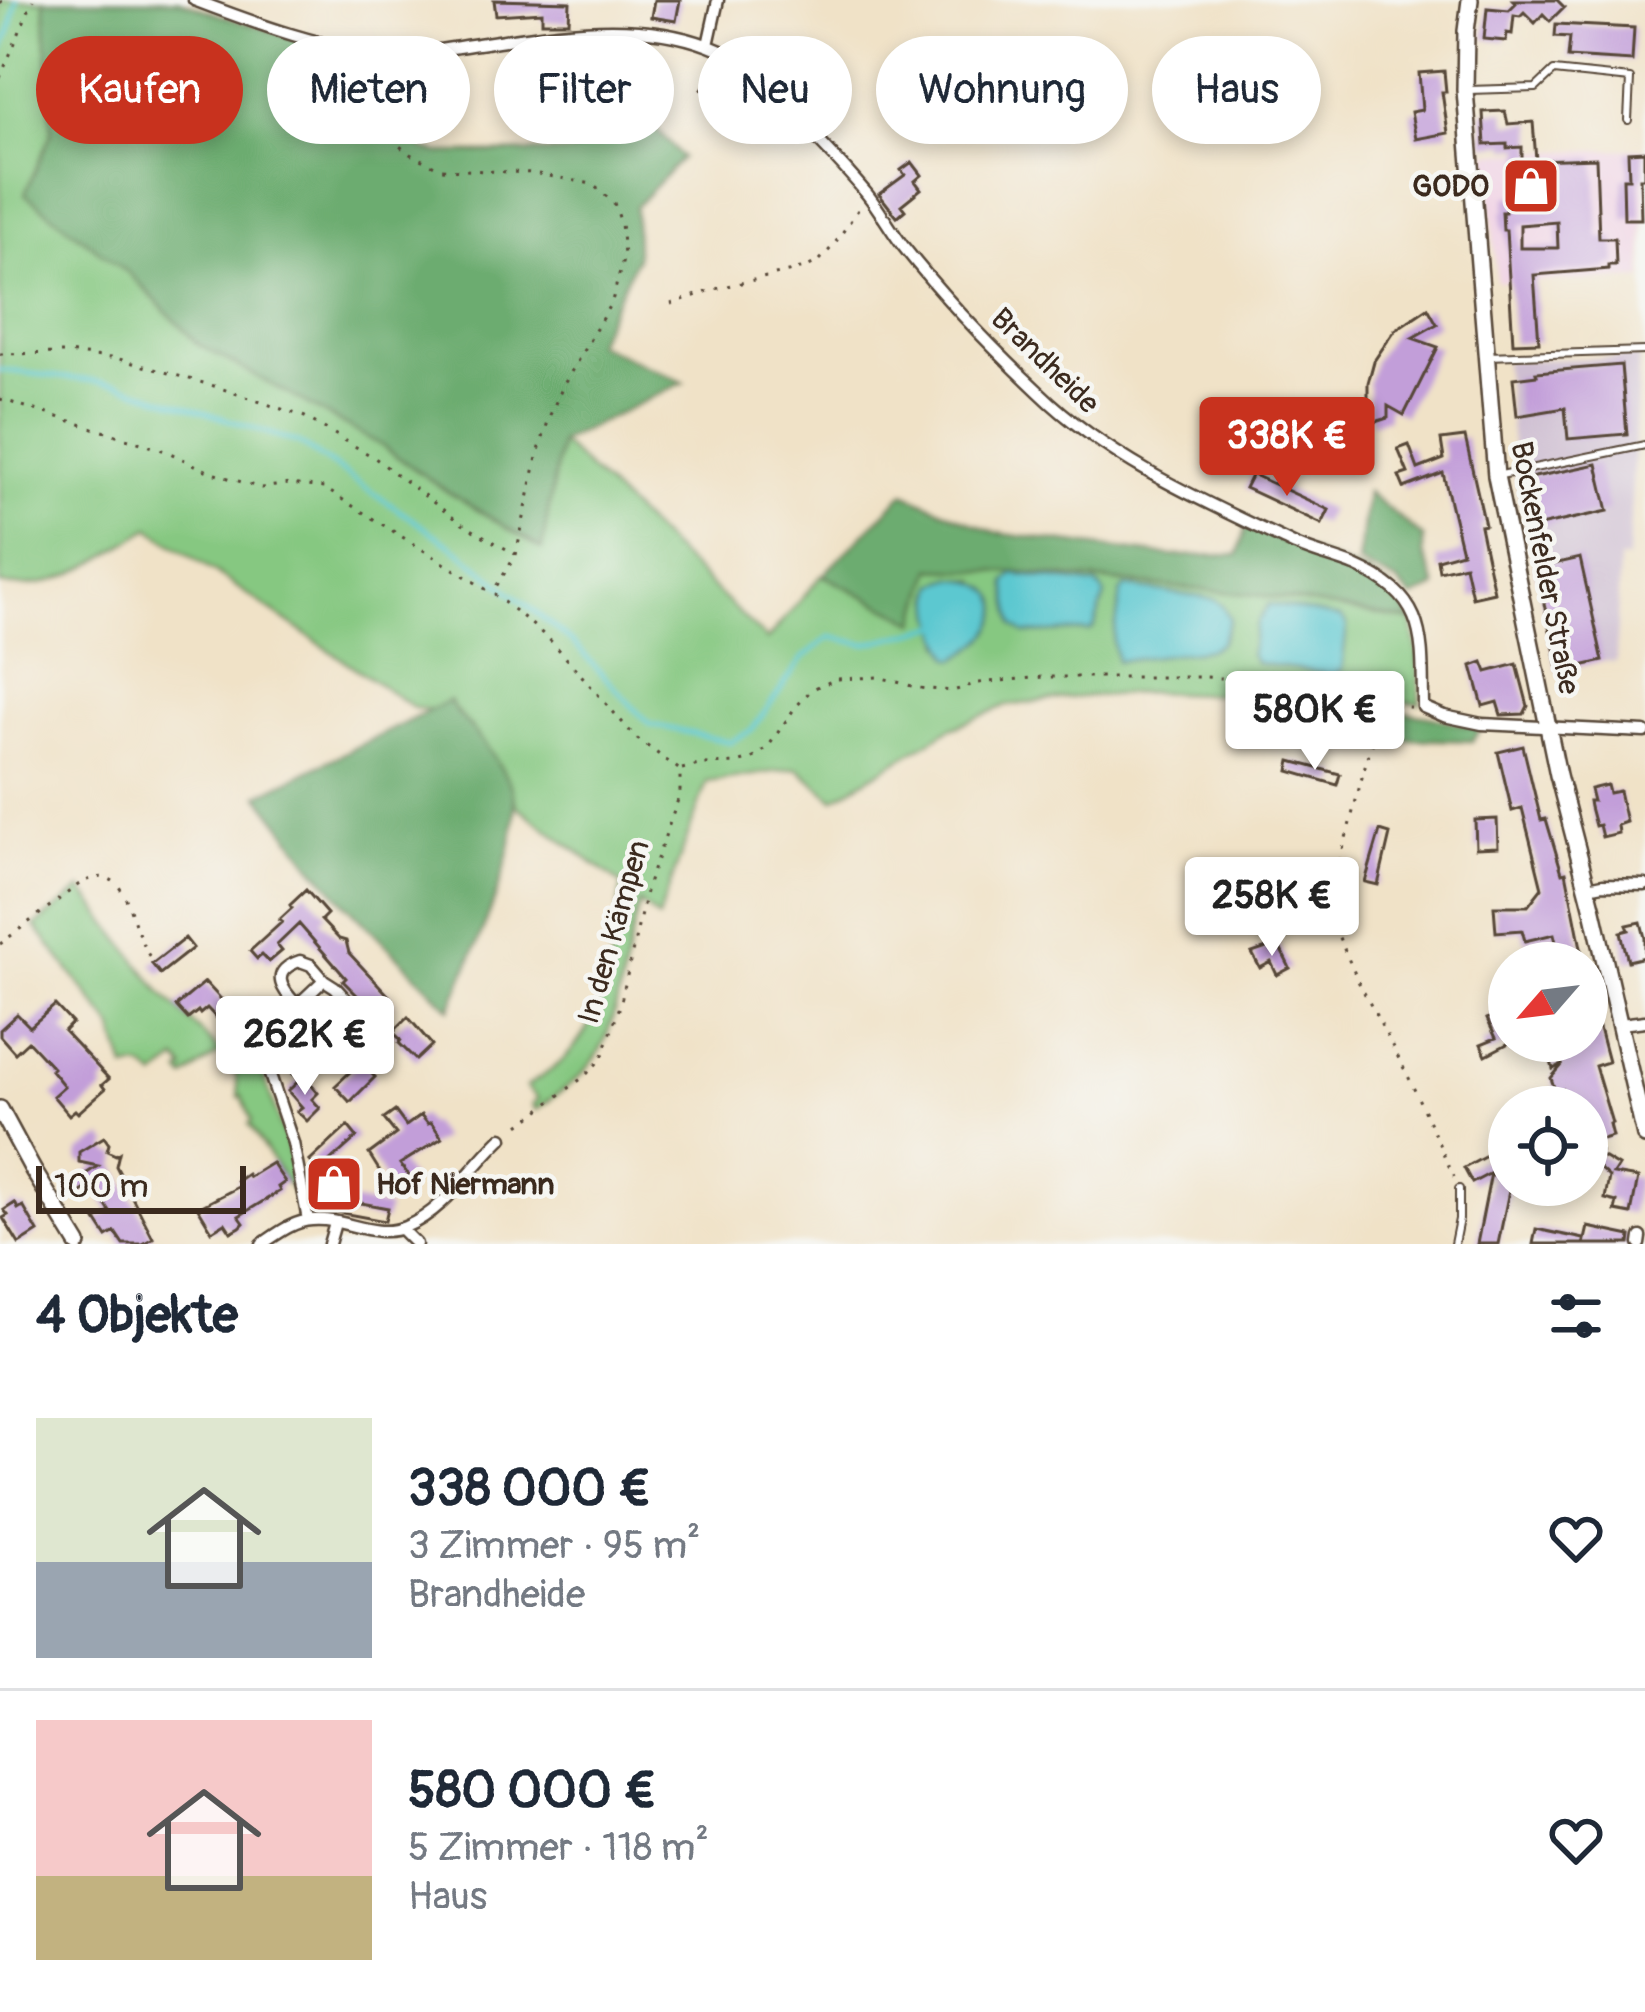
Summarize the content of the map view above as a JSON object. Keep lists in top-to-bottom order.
{
  "streets": {
    "main road": ["Bockenfelder Straße"],
    "street": ["Brandheide"],
    "path": ["In den Kämpen"]
  },
  "places": {
    "shop": ["GODO", "Hof Niermann"]
  },
  "scale_bar": "100 m",
  "north": "bottom left",
  "page": {
    "chip": [
      "Kaufen",
      "Mieten",
      "Filter",
      "Neu",
      "Wohnung",
      "Haus"
    ],
    "price": [
      "338K €",
      "580K €",
      "258K €",
      "262K €"
    ],
    "scale": "100 m",
    "heading": "4 Objekte",
    "list": [
      {
        "name": "338 000 €",
        "note": "3 Zimmer · 95 m² · Brandheide"
      },
      {
        "name": "580 000 €",
        "note": "5 Zimmer · 118 m² · Haus"
      }
    ]
  }
}
